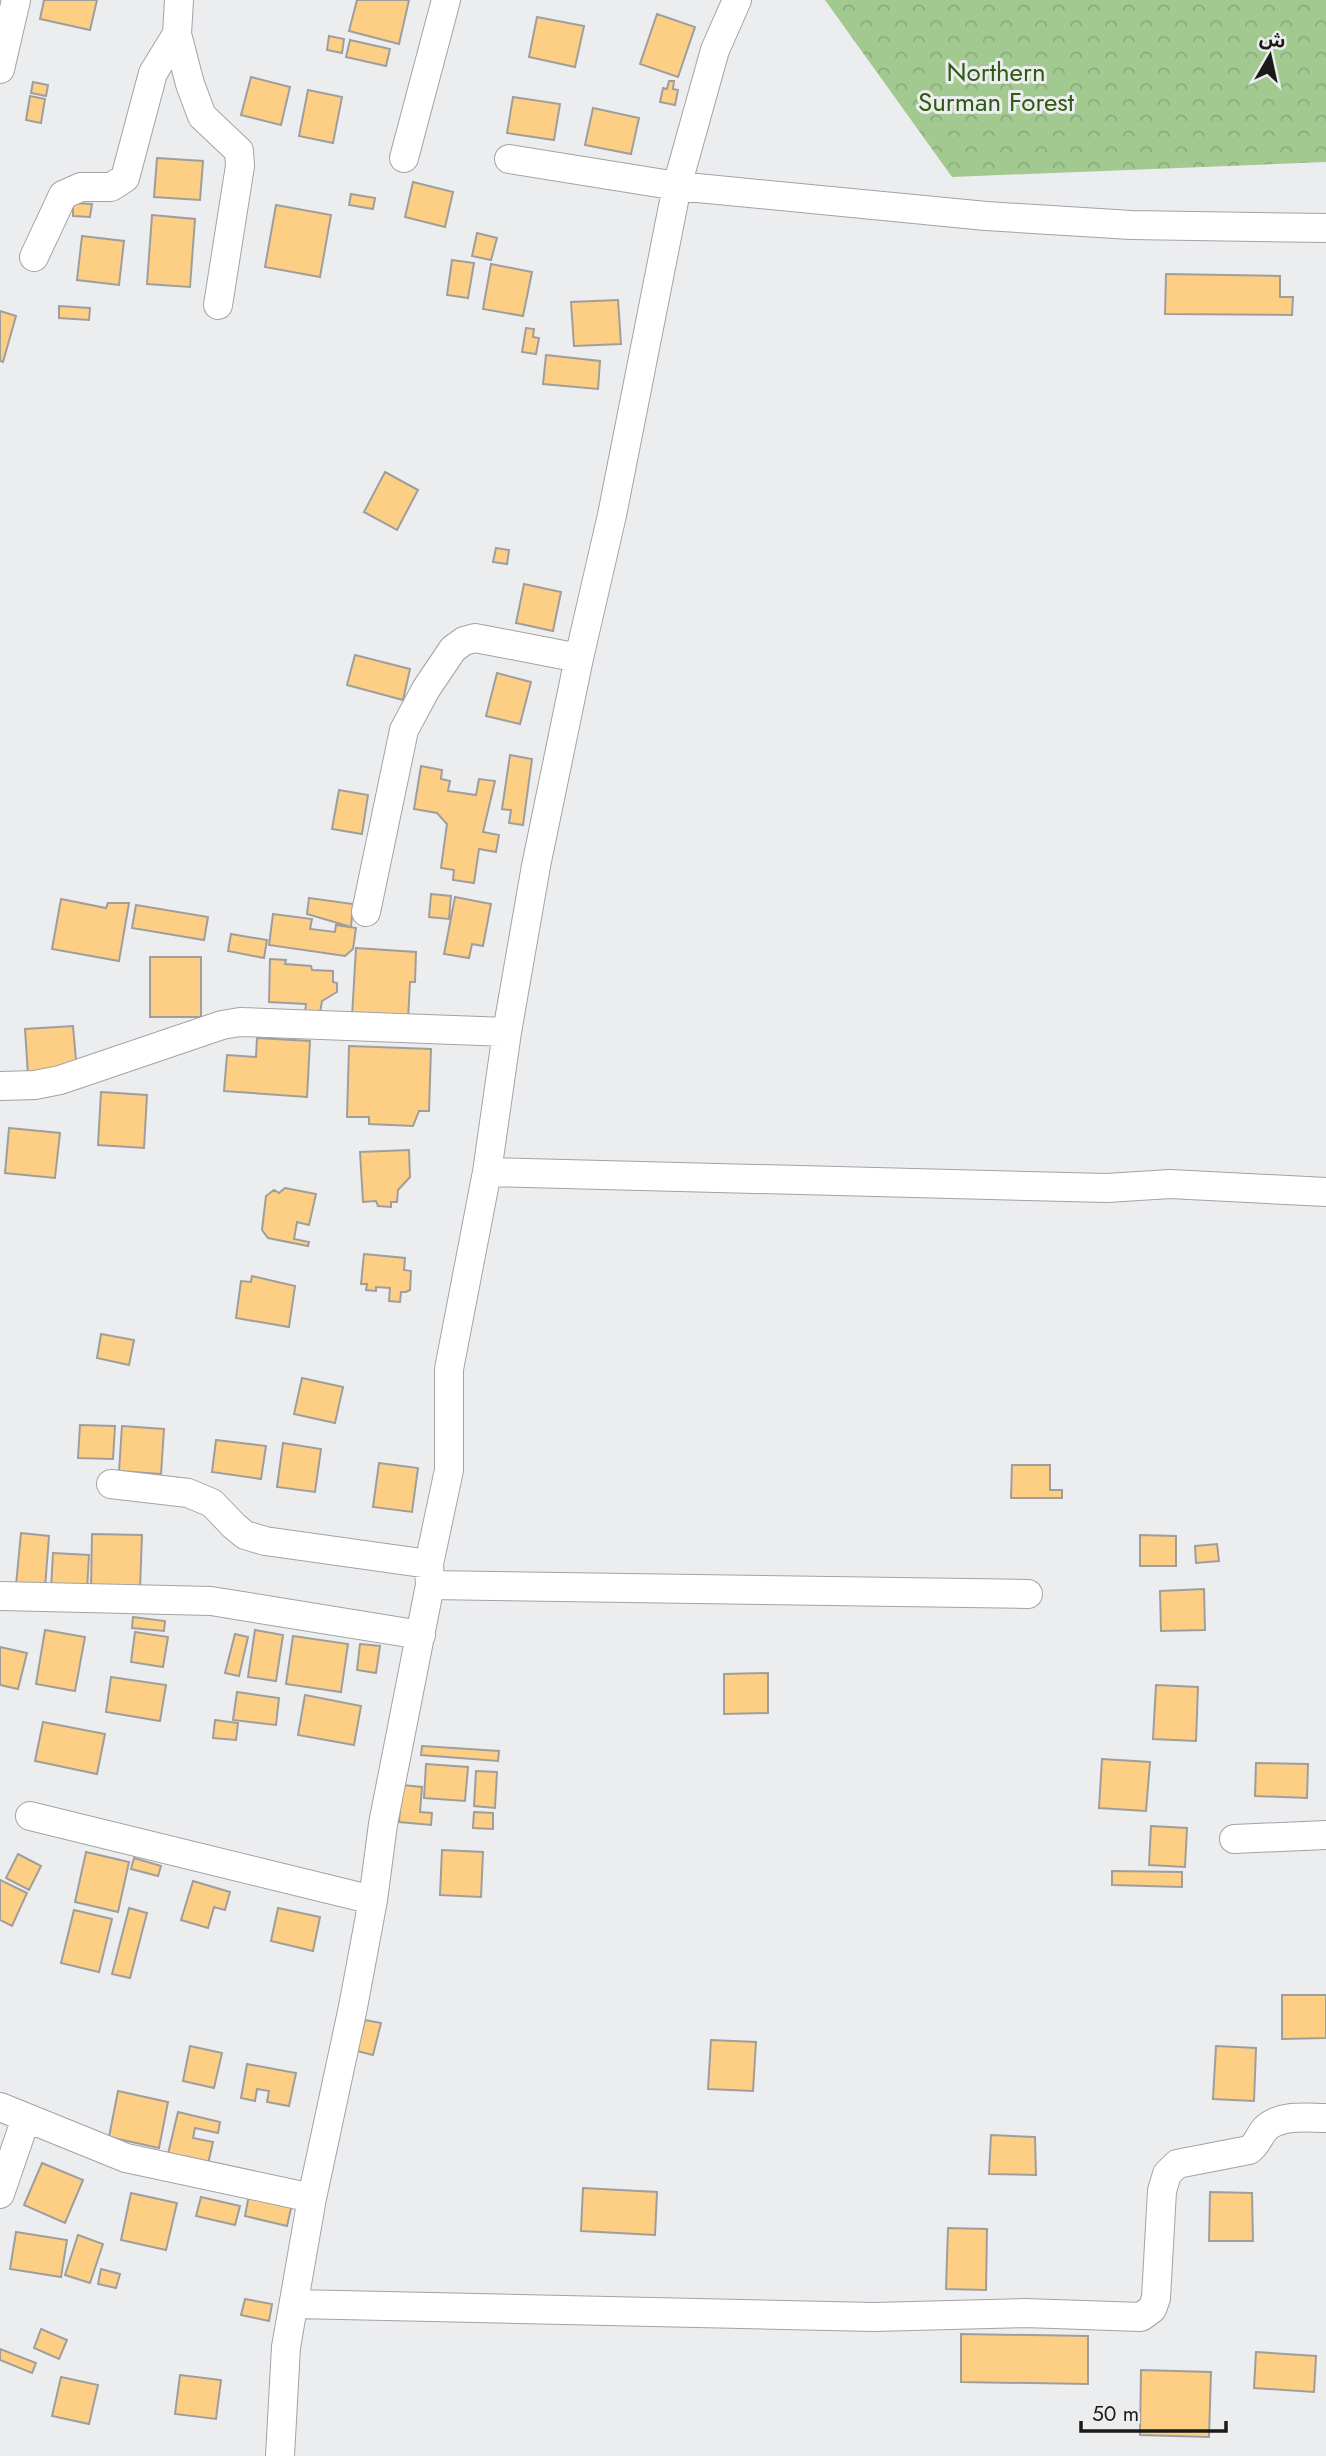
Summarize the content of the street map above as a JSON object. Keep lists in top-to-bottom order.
{
  "parks": ["Northern Surman Forest"],
  "scale_bar": "50 m",
  "north": "top"
}
